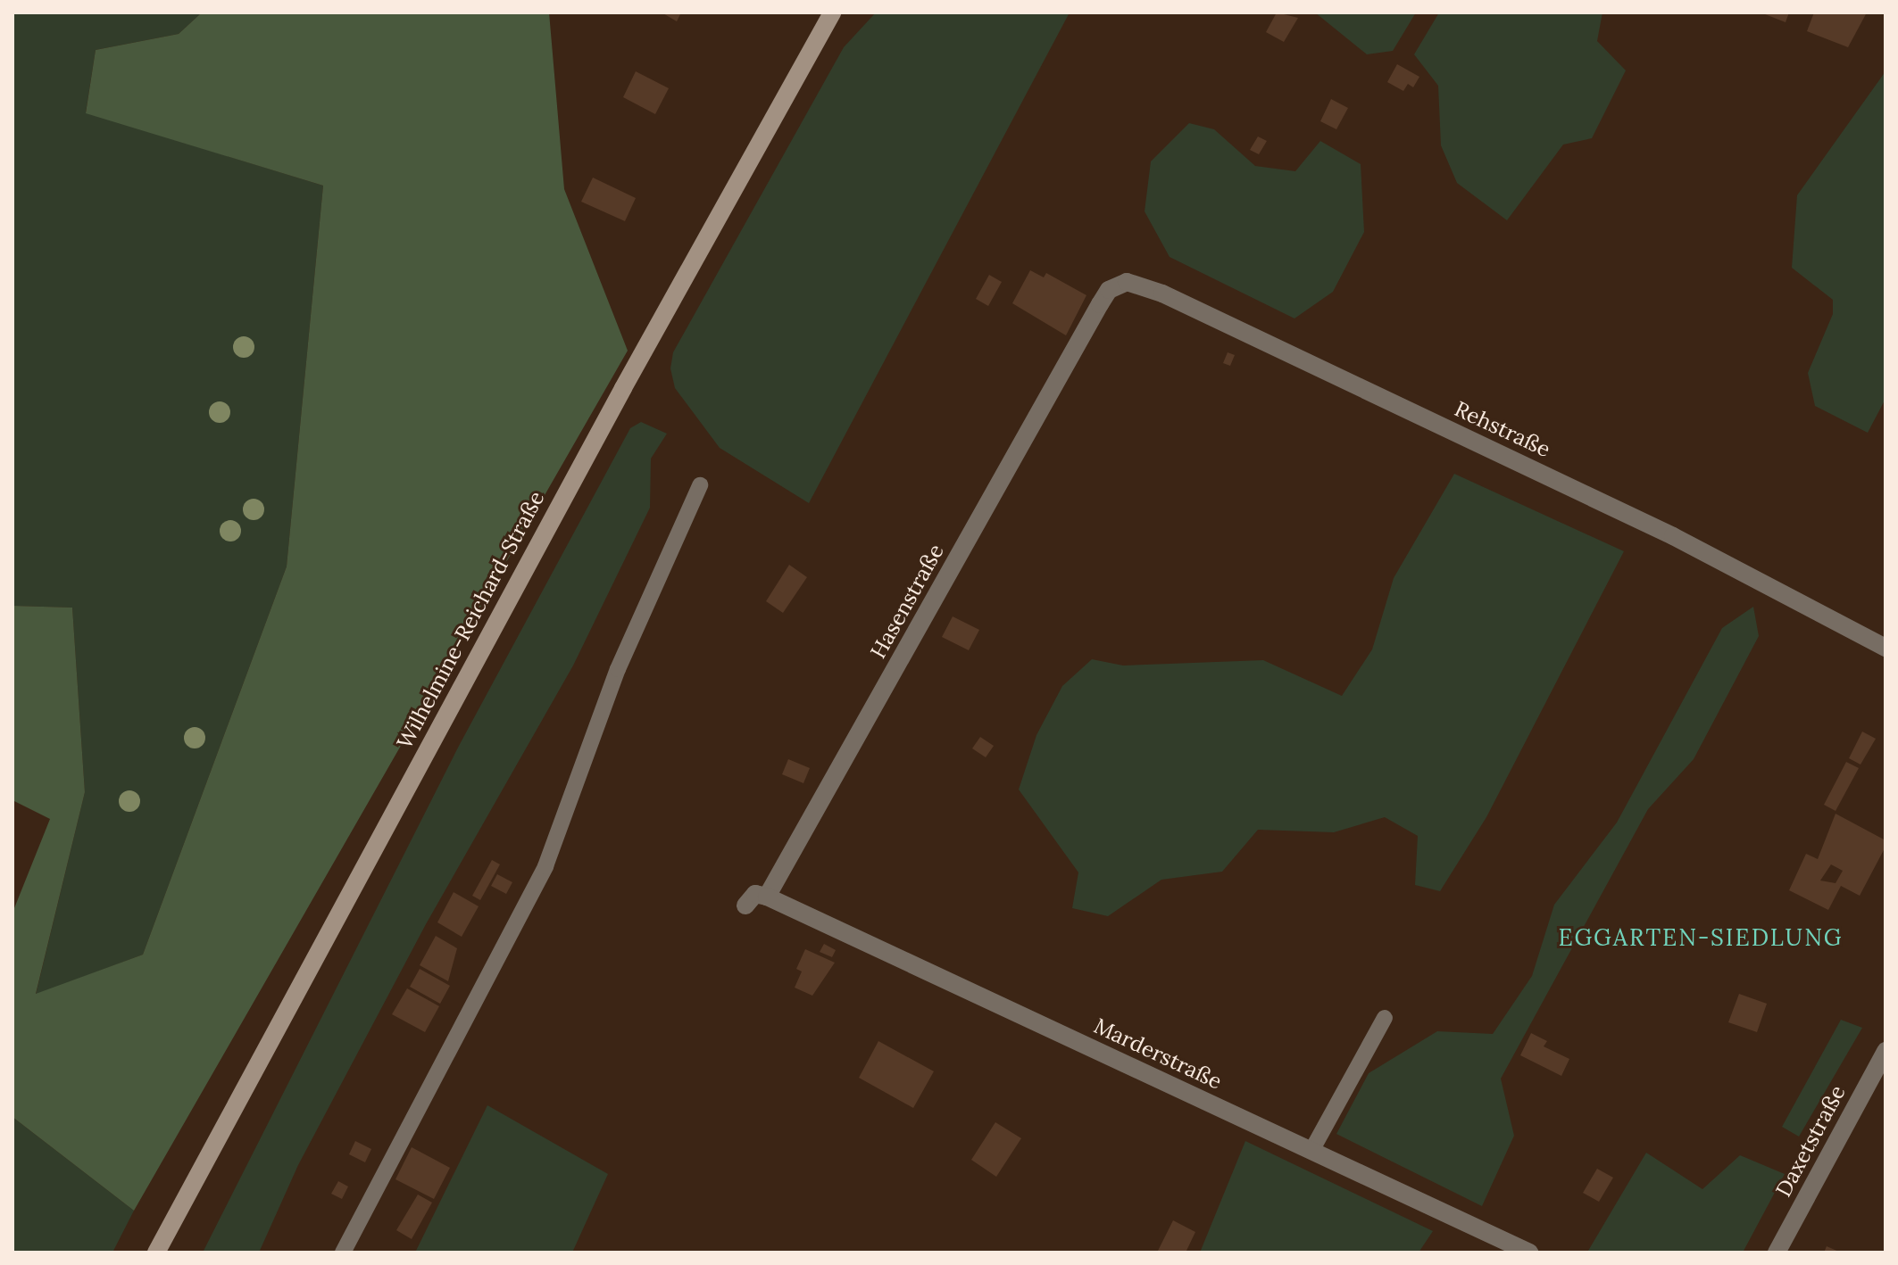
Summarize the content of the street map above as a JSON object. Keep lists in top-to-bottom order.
{
  "streets": {
    "street": [
      "Rehstraße",
      "Hasenstraße",
      "Wilhelmine-Reichard-Straße",
      "Marderstraße",
      "Daxetstraße"
    ]
  },
  "crossings": [
    ["Rehstraße", "Hasenstraße"],
    ["Hasenstraße", "Marderstraße"]
  ],
  "districts": ["EGGARTEN-SIEDLUNG"]
}
